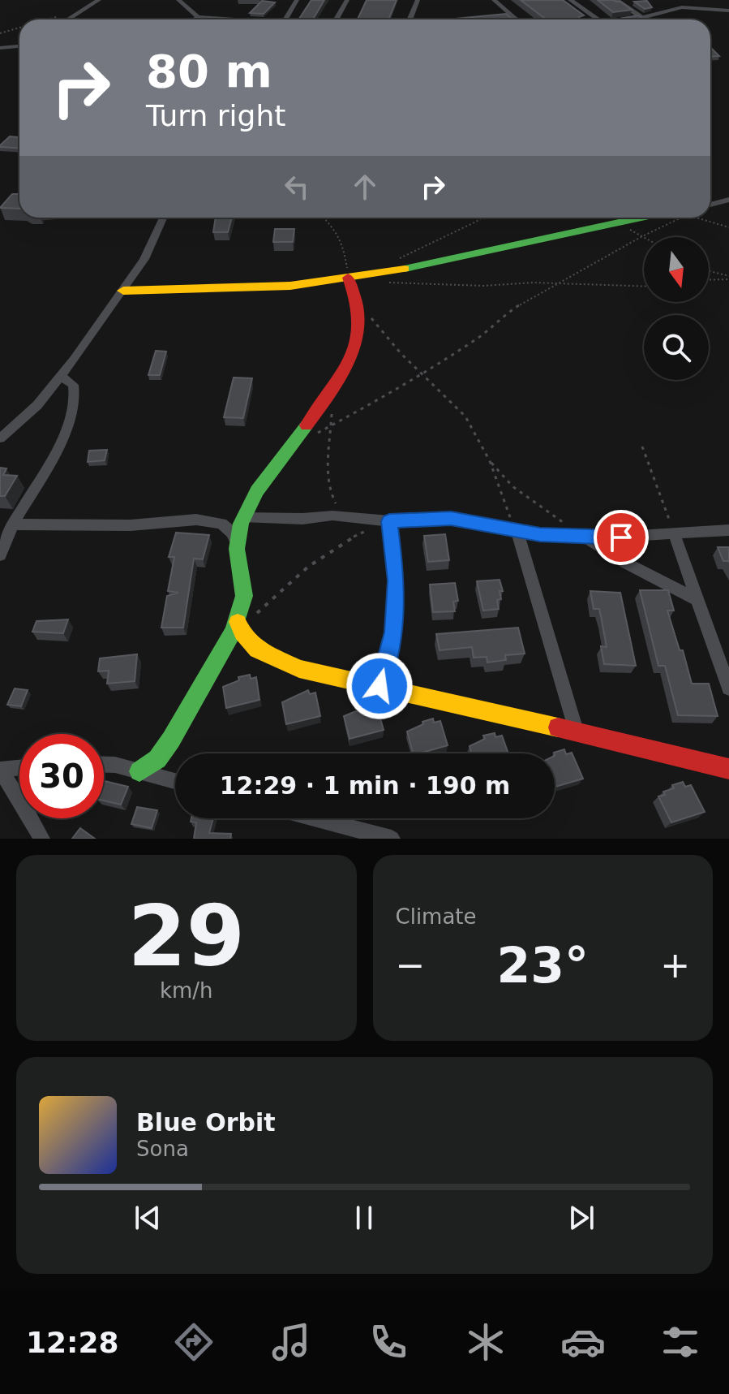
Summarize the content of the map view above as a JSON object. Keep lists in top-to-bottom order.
{
  "north": "bottom",
  "page": {
    "turn": ["80 m", "Turn right"],
    "limit": "30",
    "trip": "12:29 · 1 min · 190 m",
    "tile": [
      ["29", "km/h"],
      "Climate"
    ],
    "heat": ["−", "23°", "+"],
    "song": ["Blue Orbit", "Sona"],
    "tabs": "12:28"
  }
}
